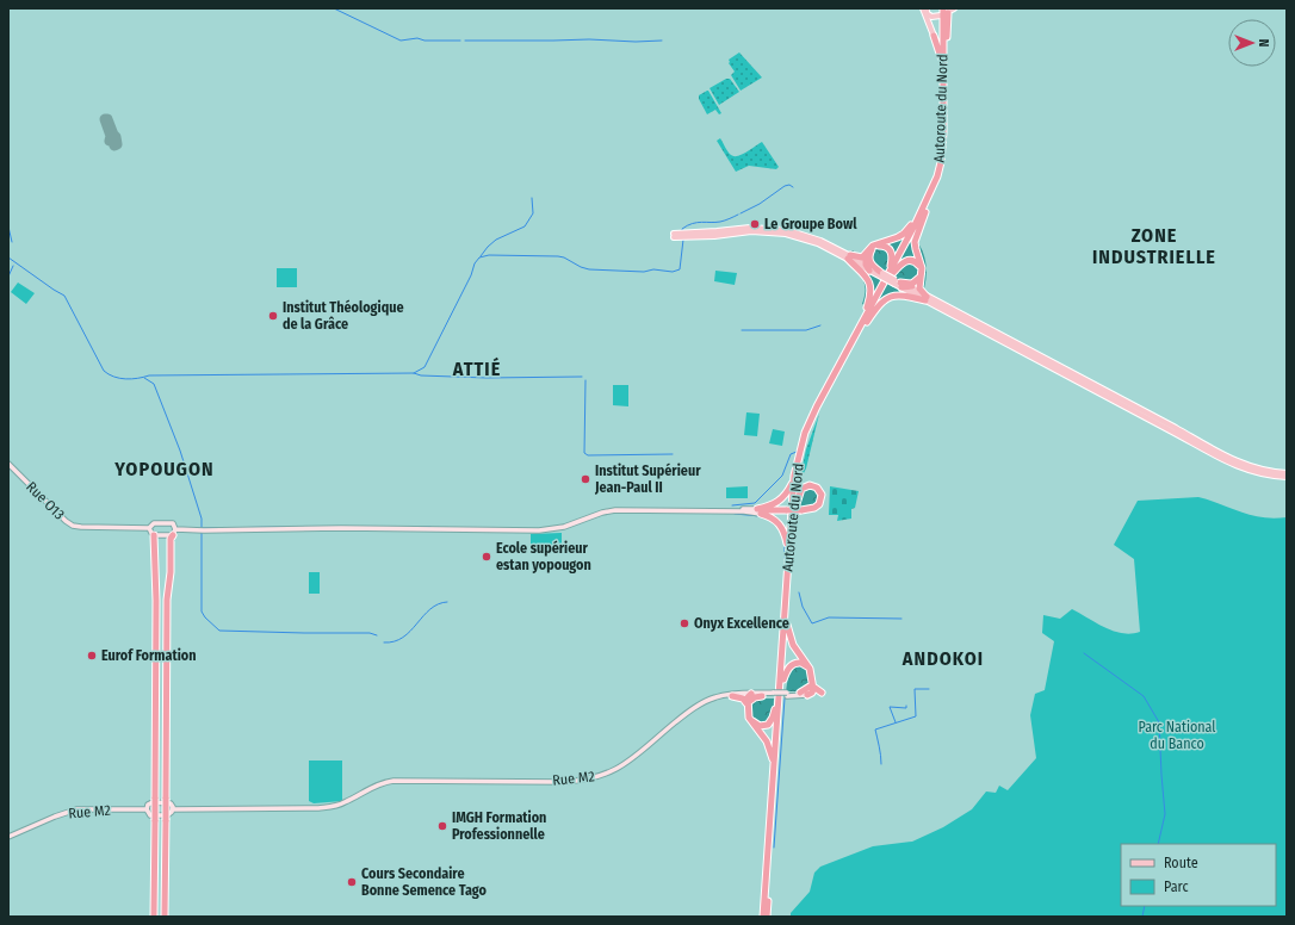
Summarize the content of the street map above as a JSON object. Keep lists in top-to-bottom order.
{
  "streets": {
    "highway": ["Autoroute du Nord"],
    "main road": ["Rue O13", "Rue M2"]
  },
  "districts": [
    "ZONE INDUSTRIELLE",
    "ATTIÉ",
    "YOPOUGON",
    "ANDOKOI"
  ],
  "parks": ["Parc National du Banco"],
  "places": [
    "Le Groupe Bowl",
    "Institut Théologique de la Grâce",
    "Institut Supérieur Jean-Paul II",
    "Ecole supérieur estan yopougon",
    "Onyx Excellence",
    "Eurof Formation",
    "IMGH Formation Professionnelle",
    "Cours Secondaire Bonne Semence Tago"
  ],
  "legend": ["Route", "Parc"],
  "north": "right"
}
